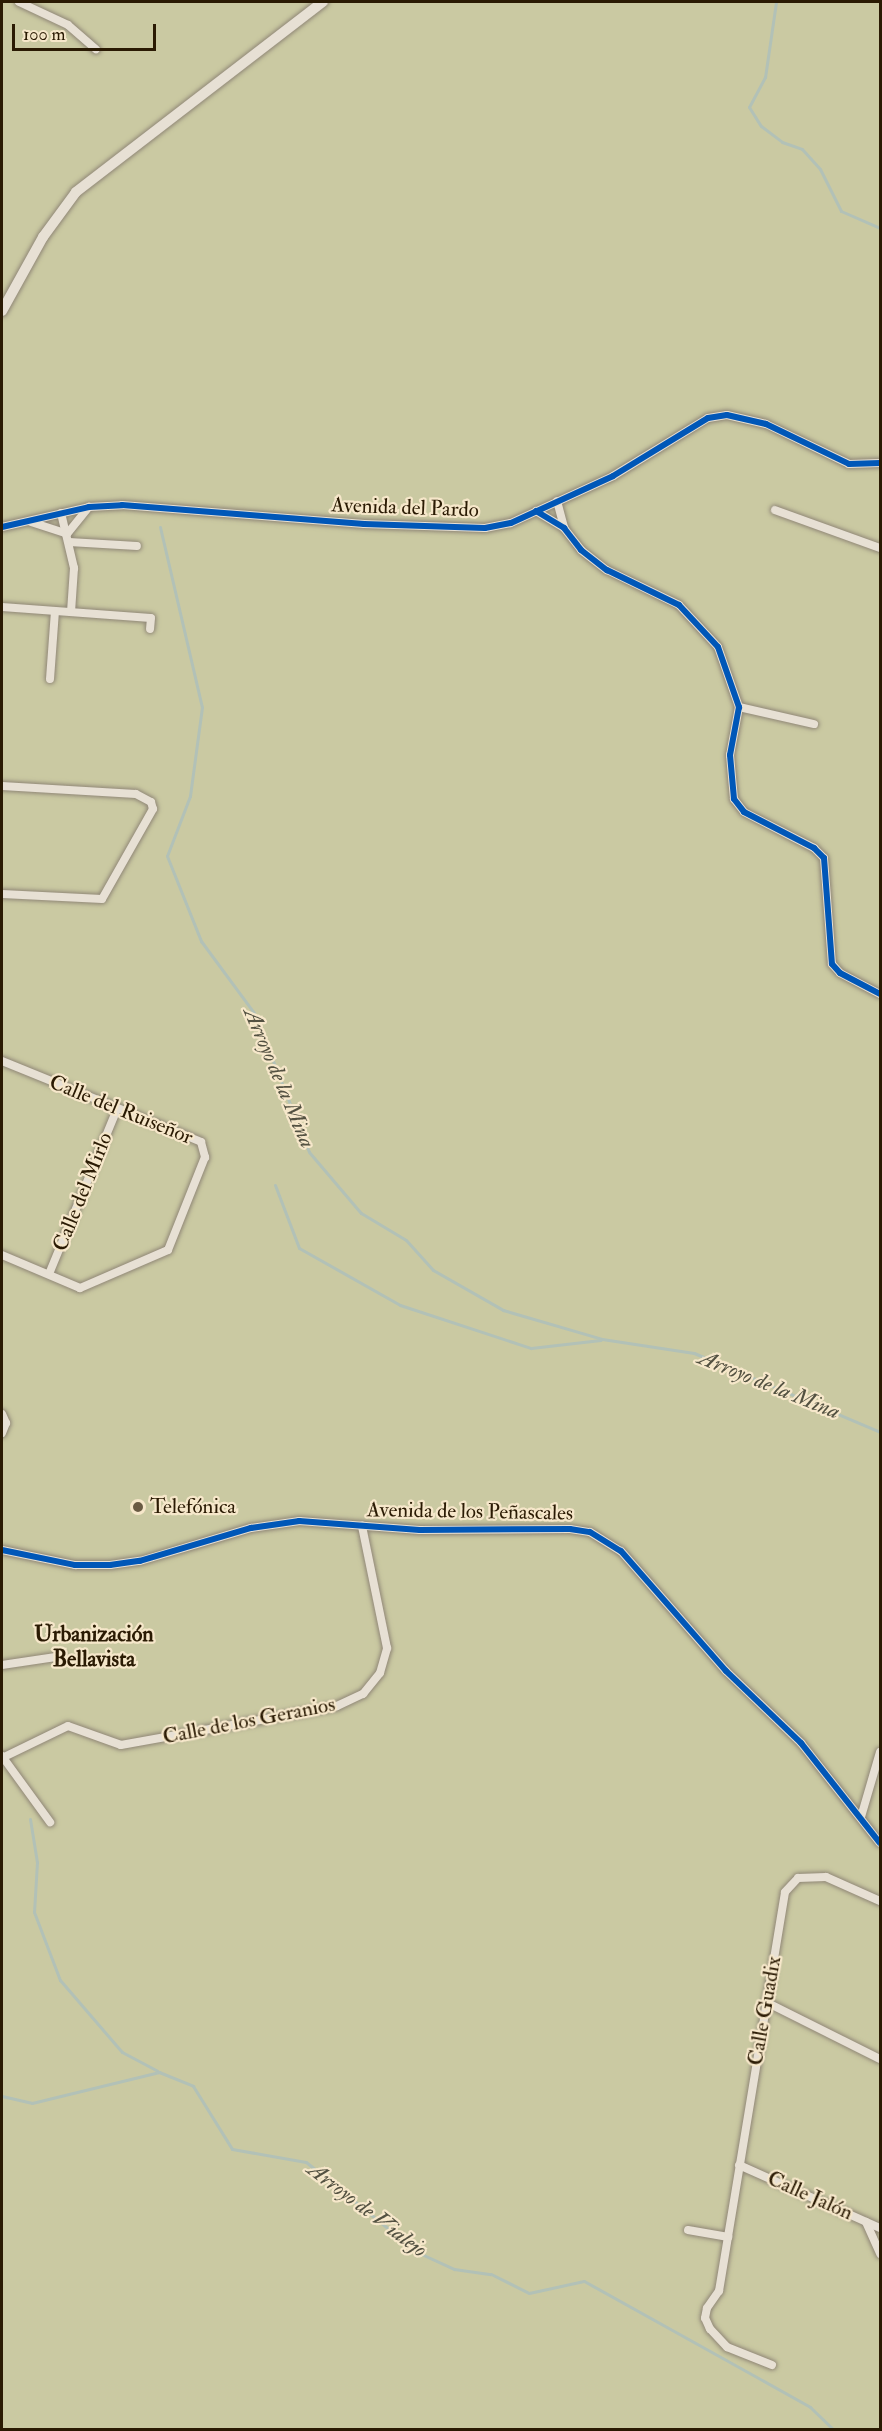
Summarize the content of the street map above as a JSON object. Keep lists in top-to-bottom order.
{
  "streets": {
    "street": [
      "Avenida del Pardo",
      "Calle del Ruiseñor",
      "Calle del Mirlo",
      "Avenida de los Peñascales",
      "Calle de los Geranios",
      "Calle Guadix",
      "Calle Jalón"
    ]
  },
  "crossings": [
    ["Calle del Ruiseñor", "Calle del Mirlo"],
    ["Avenida de los Peñascales", "Calle de los Geranios"],
    ["Calle Guadix", "Calle Jalón"]
  ],
  "districts": ["Urbanización Bellavista"],
  "water": ["Arroyo de la Mina", "Arroyo de Vialejo"],
  "places": ["Telefónica"],
  "scale_bar": "100 m"
}
